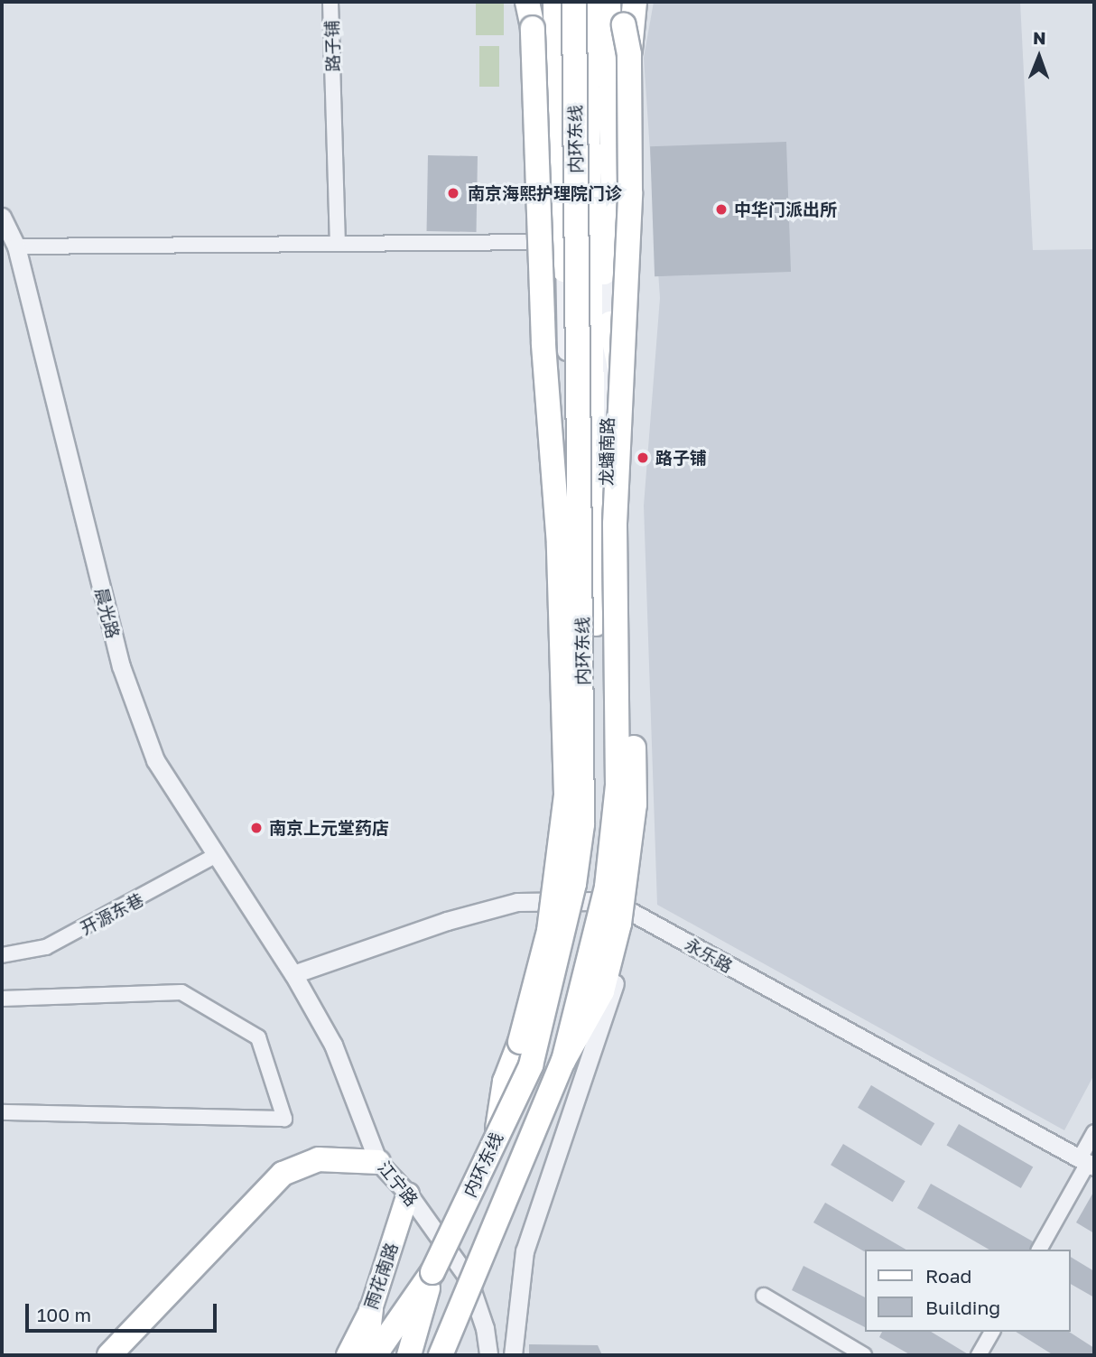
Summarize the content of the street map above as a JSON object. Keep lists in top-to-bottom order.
{
  "streets": {
    "highway": ["内环东线"],
    "main road": ["雨花南路"],
    "street": [
      "路子铺",
      "龙蟠南路",
      "晨光路",
      "开源东巷",
      "永乐路",
      "江宁路"
    ]
  },
  "crossings": [
    ["龙蟠南路", "永乐路"],
    ["晨光路", "开源东巷"],
    ["晨光路", "永乐路"],
    ["晨光路", "江宁路"],
    ["永乐路", "江宁路"],
    ["江宁路", "雨花南路"]
  ],
  "places": [
    "南京海熙护理院门诊",
    "中华门派出所",
    "路子铺",
    "南京上元堂药店"
  ],
  "legend": ["Road", "Building"],
  "scale_bar": "100 m",
  "north": "top"
}
